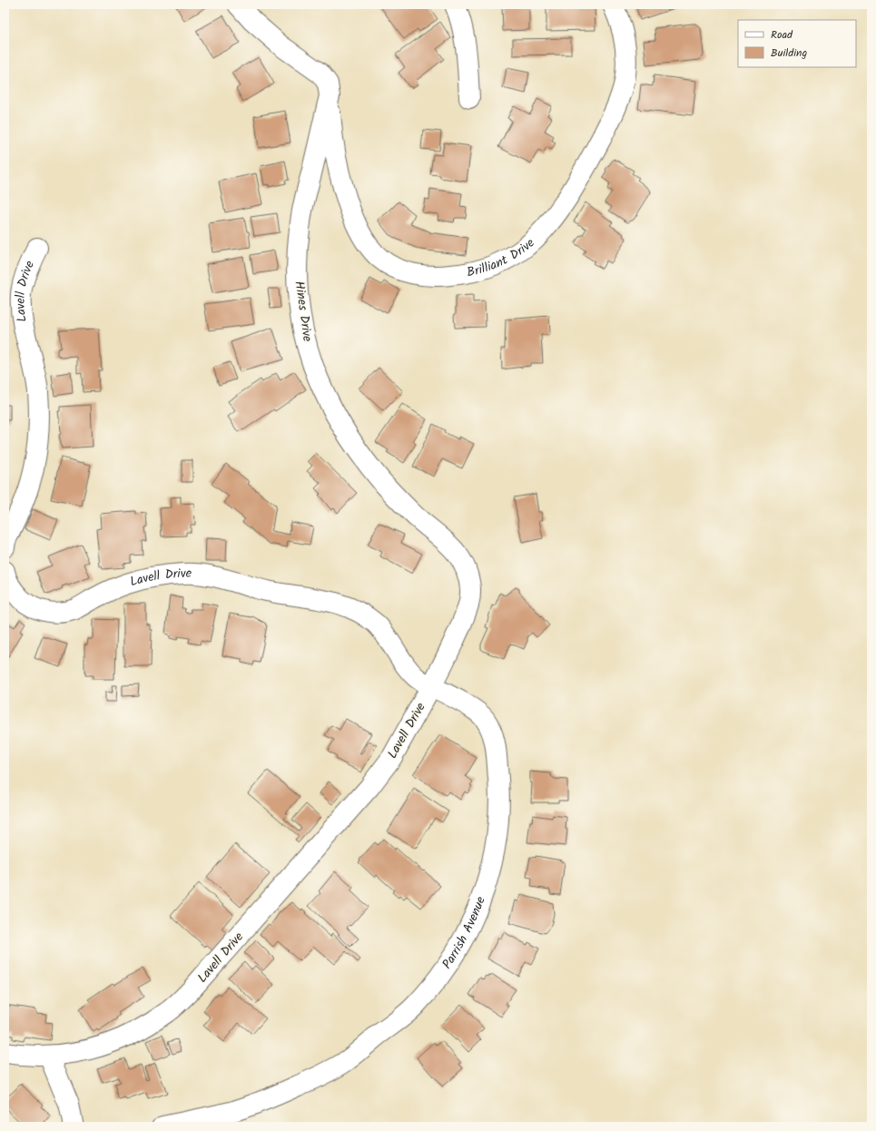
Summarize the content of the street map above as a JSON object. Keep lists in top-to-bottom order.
{
  "streets": {
    "street": [
      "Brilliant Drive",
      "Lavell Drive",
      "Hines Drive",
      "Parrish Avenue"
    ]
  },
  "crossings": [
    ["Brilliant Drive", "Hines Drive"],
    ["Lavell Drive", "Hines Drive"],
    ["Lavell Drive", "Parrish Avenue"],
    ["Hines Drive", "Parrish Avenue"]
  ],
  "legend": ["Road", "Building"]
}
